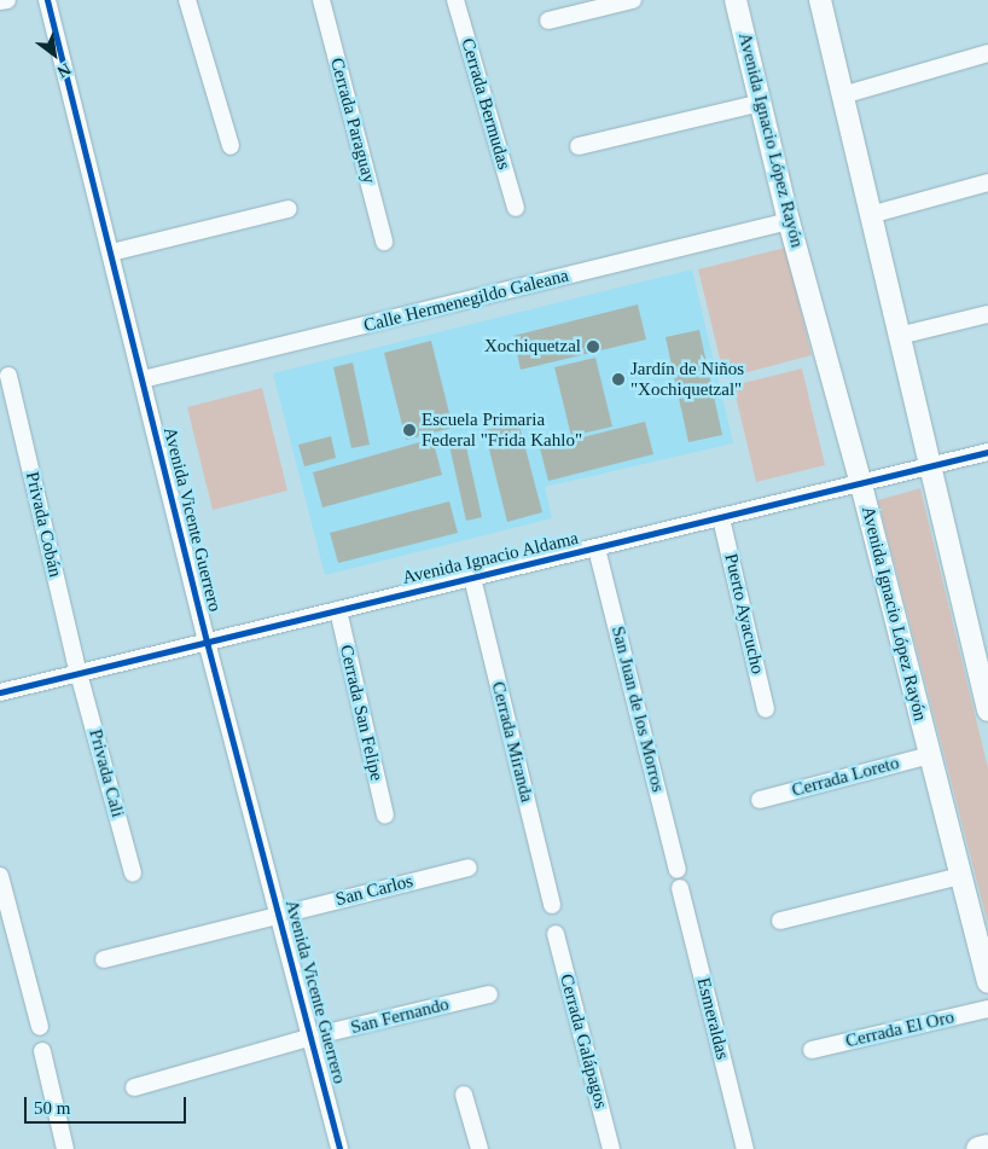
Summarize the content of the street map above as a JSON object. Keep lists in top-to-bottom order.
{
  "streets": {
    "street": [
      "Cerrada Bermudas",
      "Cerrada Paraguay",
      "Avenida Ignacio López Rayón",
      "Calle Hermenegildo Galeana",
      "Avenida Vicente Guerrero",
      "Privada Cobán",
      "Avenida Ignacio Aldama",
      "Puerto Ayacucho",
      "San Juan de los Morros",
      "Cerrada San Felipe",
      "Cerrada Miranda",
      "Privada Cali",
      "Cerrada Loreto",
      "San Carlos",
      "San Fernando",
      "Esmeraldas",
      "Cerrada El Oro",
      "Cerrada Galápagos"
    ]
  },
  "crossings": [
    ["Avenida Ignacio López Rayón", "Calle Hermenegildo Galeana"],
    ["Avenida Ignacio López Rayón", "Avenida Ignacio Aldama"],
    ["Avenida Ignacio López Rayón", "Cerrada Loreto"],
    ["Calle Hermenegildo Galeana", "Avenida Vicente Guerrero"],
    ["Avenida Vicente Guerrero", "Avenida Ignacio Aldama"],
    ["Avenida Vicente Guerrero", "San Carlos"],
    ["Avenida Vicente Guerrero", "San Fernando"],
    ["Privada Cobán", "Avenida Ignacio Aldama"],
    ["Privada Cobán", "Privada Cali"],
    ["Avenida Ignacio Aldama", "Puerto Ayacucho"],
    ["Avenida Ignacio Aldama", "San Juan de los Morros"],
    ["Avenida Ignacio Aldama", "Cerrada San Felipe"],
    ["Avenida Ignacio Aldama", "Cerrada Miranda"],
    ["Avenida Ignacio Aldama", "Privada Cali"]
  ],
  "places": ["Xochiquetzal", "Jardín de Niños \"Xochiquetzal\"", "Escuela Primaria Federal \"Frida Kahlo\""],
  "scale_bar": "50 m",
  "north": "bottom right"
}
